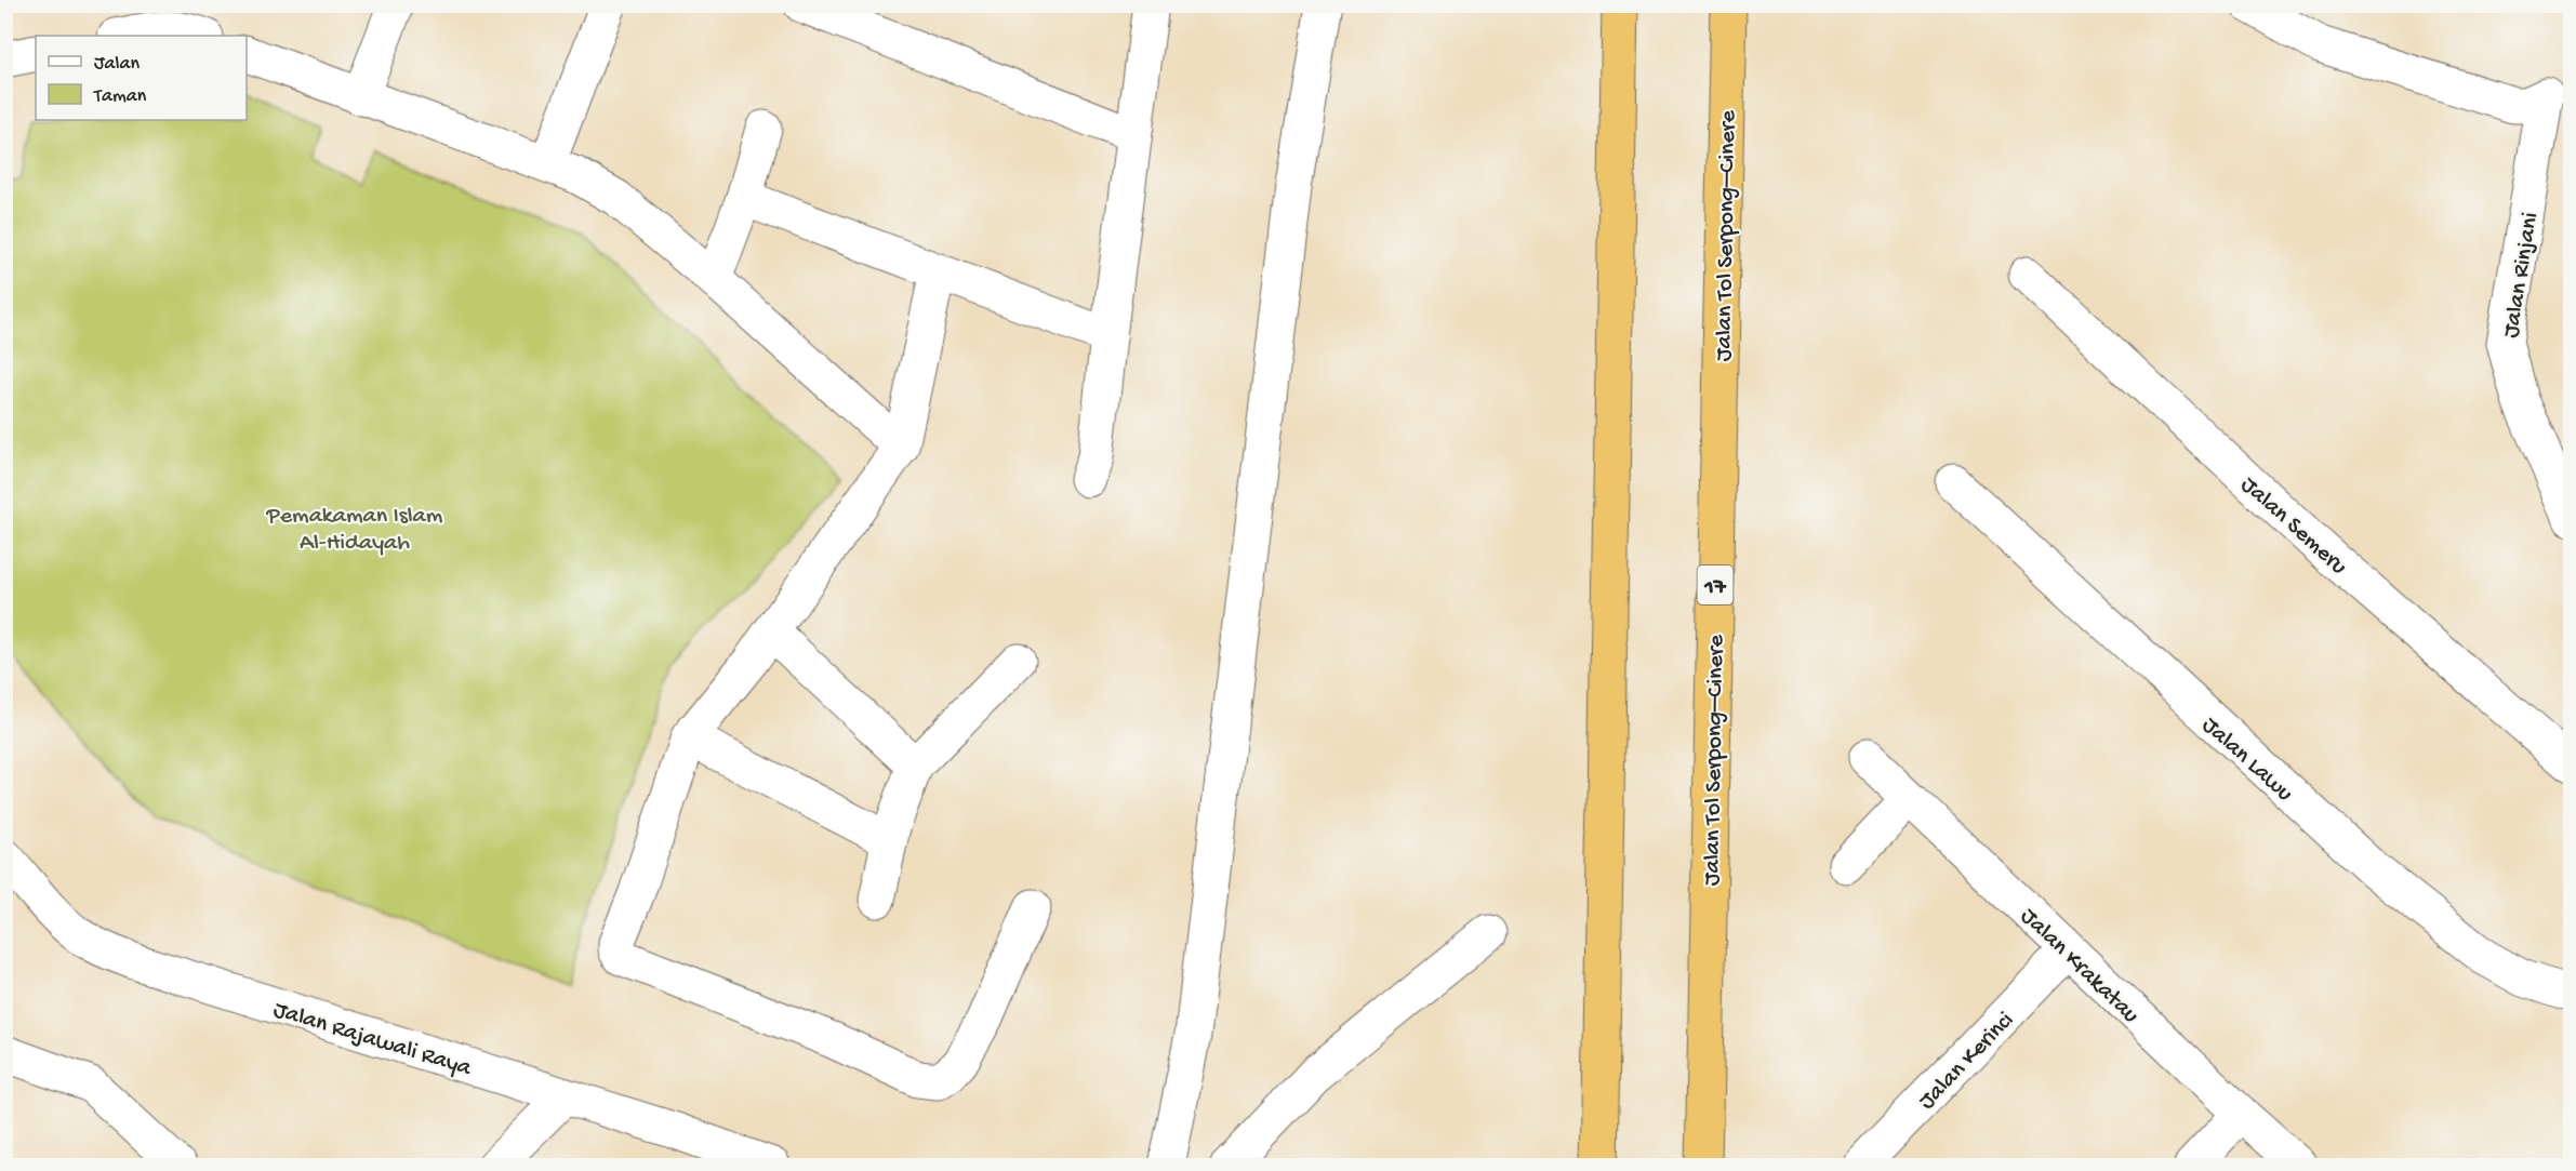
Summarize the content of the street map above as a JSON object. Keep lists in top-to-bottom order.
{
  "streets": {
    "highway": ["Jalan Tol Serpong–Cinere", "17"],
    "street": [
      "Jalan Rinjani",
      "Jalan Semeru",
      "Jalan Lawu",
      "Jalan Krakatau",
      "Jalan Rajawali Raya",
      "Jalan Kerinci"
    ]
  },
  "crossings": [
    ["Jalan Krakatau", "Jalan Kerinci"]
  ],
  "parks": ["Pemakaman Islam Al-Hidayah"],
  "legend": ["Jalan", "Taman"]
}
